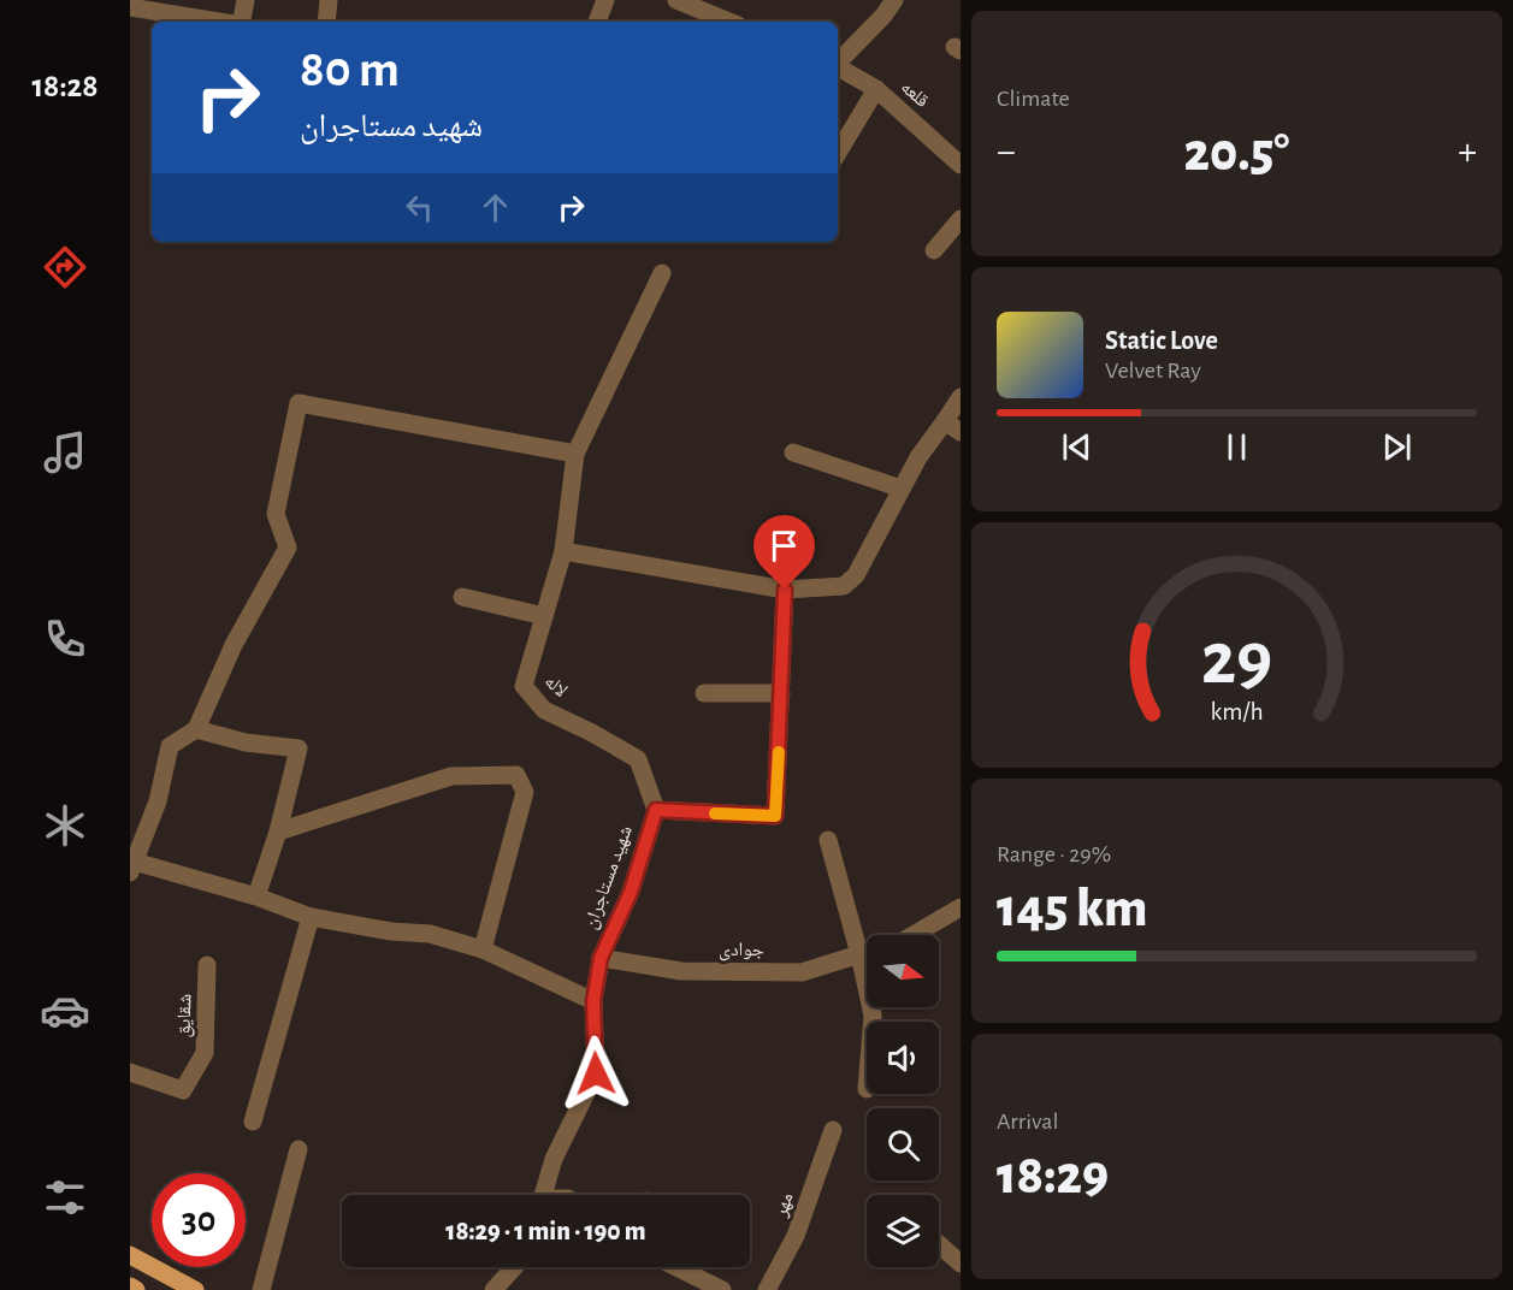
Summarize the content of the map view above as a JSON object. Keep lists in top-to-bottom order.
{
  "streets": {
    "street": [
      "قلعه",
      "لاله",
      "شهید مستاجران",
      "جوادی",
      "شقایق",
      "مهر"
    ]
  },
  "crossings": [
    ["لاله", "شهید مستاجران"],
    ["شهید مستاجران", "جوادی"]
  ],
  "north": "right",
  "page": {
    "tabs": "18:28",
    "tile": [
      "Climate",
      ["Range · 29%", "145 km"],
      ["Arrival", "18:29"]
    ],
    "turn": ["80 m", "شهید مستاجران"],
    "heat": ["−", "20.5°", "+"],
    "song": ["Static Love", "Velvet Ray"],
    "limit": "30",
    "trip": "18:29 · 1 min · 190 m",
    "gauge": ["29", "km/h"]
  }
}
